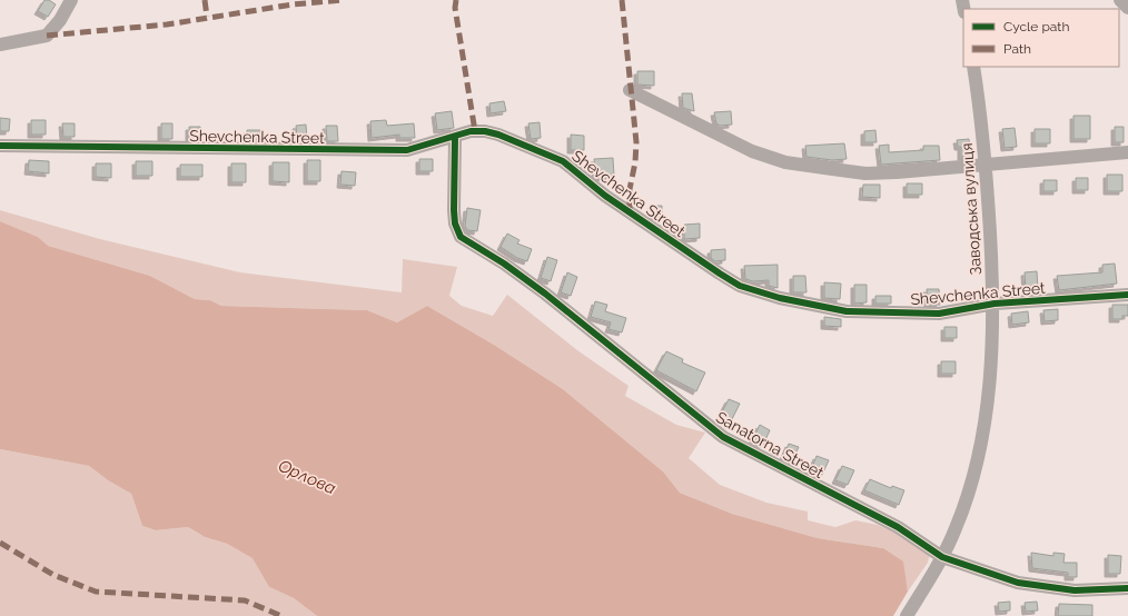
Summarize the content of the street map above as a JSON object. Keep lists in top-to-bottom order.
{
  "streets": {
    "street": ["Shevchenka Street", "Заводська вулиця", "Sanatorna Street"]
  },
  "crossings": [
    ["Shevchenka Street", "Заводська вулиця"],
    ["Shevchenka Street", "Sanatorna Street"],
    ["Заводська вулиця", "Sanatorna Street"]
  ],
  "water": ["Орлова"],
  "legend": ["Cycle path", "Path"]
}
